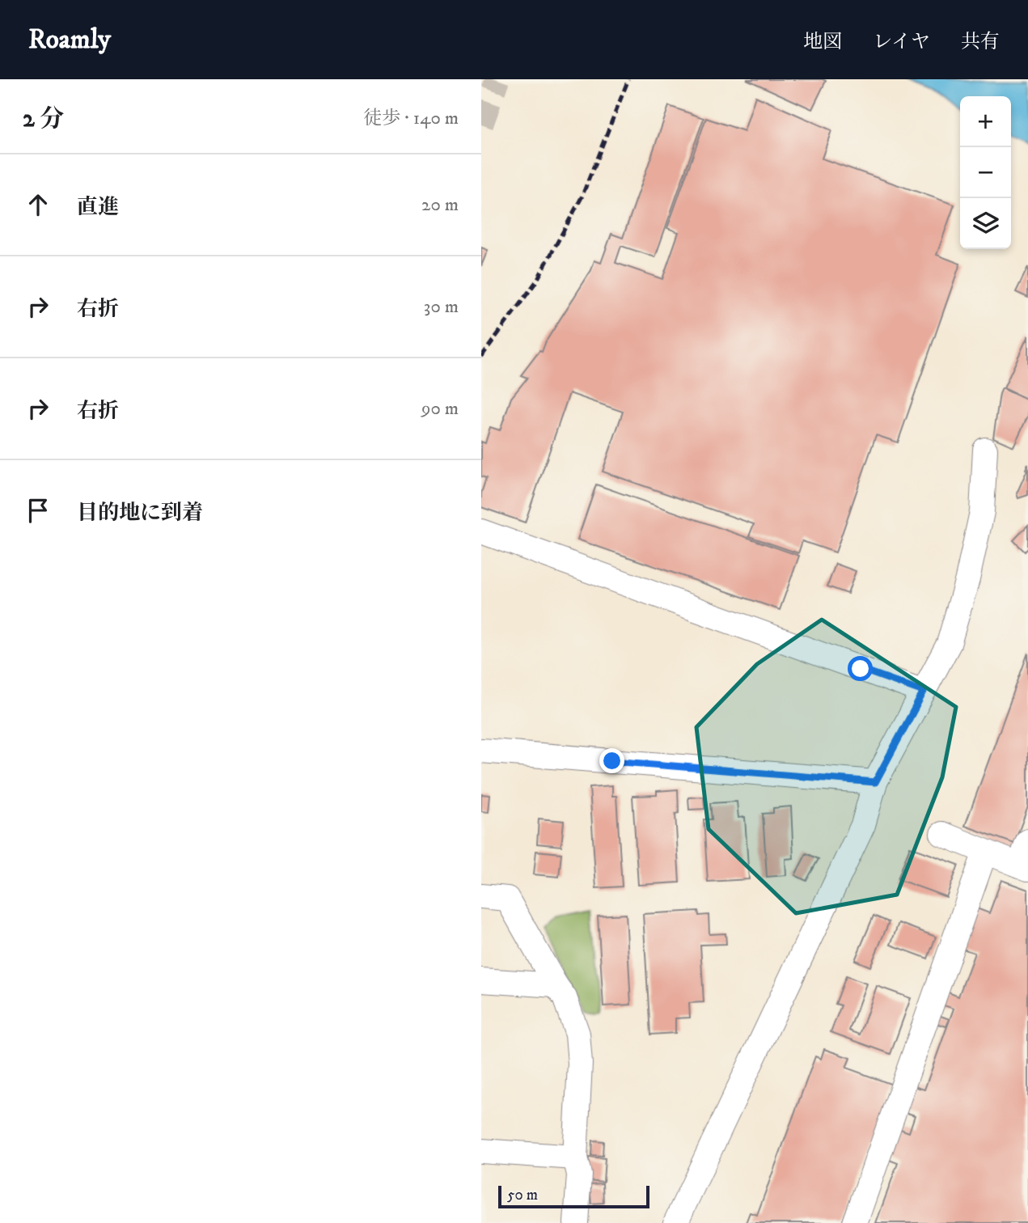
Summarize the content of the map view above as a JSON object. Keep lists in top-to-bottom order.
{
  "scale_bar": "50 m",
  "page": {
    "header": "Roamly",
    "nav": ["地図", "レイヤ", "共有"],
    "heading": ["2 分", "徒歩 · 140 m"],
    "map_buttons": ["+", "−"],
    "list": [
      ["直進", "20 m"],
      ["右折", "30 m"],
      ["右折", "90 m"],
      "目的地に到着"
    ],
    "scale": "50 m"
  }
}
